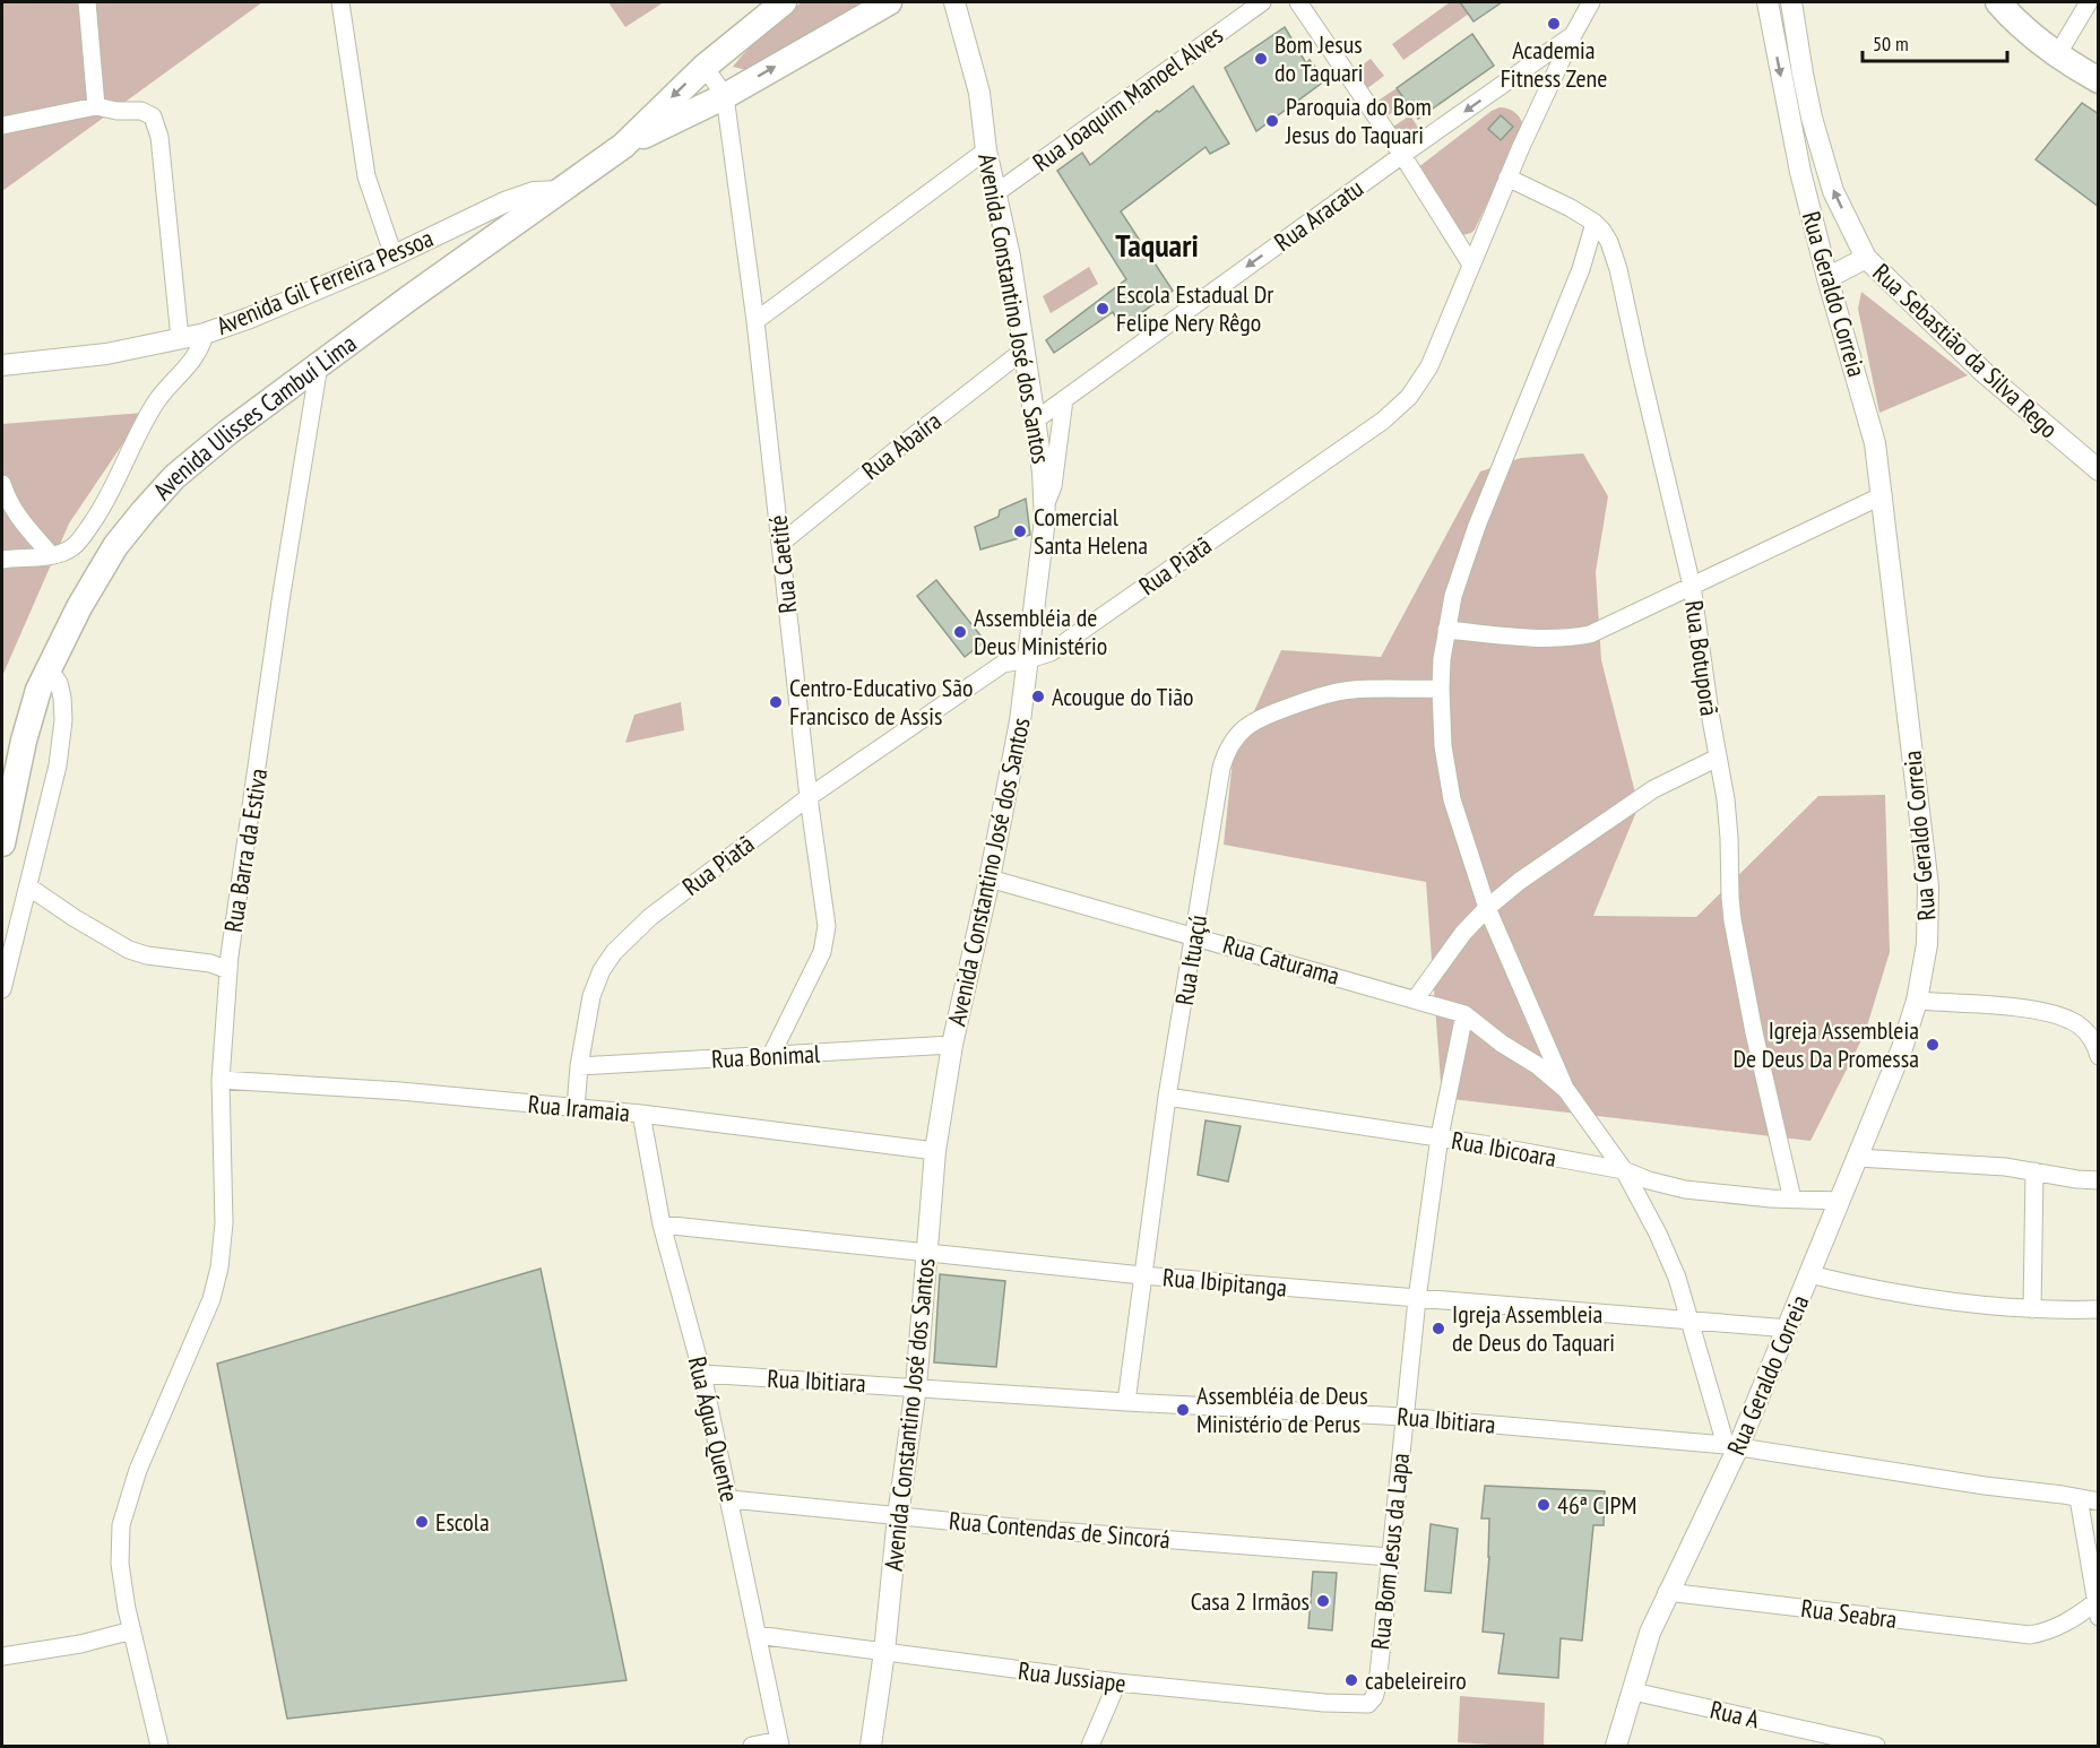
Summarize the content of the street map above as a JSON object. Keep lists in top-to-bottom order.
{
  "streets": {
    "main road": ["Avenida Ulisses Cambuí Lima"],
    "street": [
      "Rua Joaquim Manoel Alves",
      "Rua Aracatu",
      "Avenida Gil Ferreira Pessoa",
      "Rua Geraldo Correia",
      "Avenida Constantino José dos Santos",
      "Rua Sebastião da Silva Rego",
      "Rua Abaíra",
      "Rua Caetité",
      "Rua Piatã",
      "Rua Botuporã",
      "Rua Barra da Estiva",
      "Rua Ituaçú",
      "Rua Caturama",
      "Rua Bonimal",
      "Rua Iramaia",
      "Rua Ibicoara",
      "Rua Ibipitanga",
      "Rua Ibitiara",
      "Rua Água Quente",
      "Rua Contendas de Sincorá",
      "Rua Bom Jesus da Lapa",
      "Rua Seabra",
      "Rua Jussiape",
      "Rua A"
    ]
  },
  "crossings": [
    ["Rua Joaquim Manoel Alves", "Avenida Constantino José dos Santos"],
    ["Rua Aracatu", "Avenida Constantino José dos Santos"],
    ["Rua Aracatu", "Rua Piatã"],
    ["Avenida Gil Ferreira Pessoa", "Avenida Ulisses Cambuí Lima"],
    ["Rua Geraldo Correia", "Rua Sebastião da Silva Rego"],
    ["Rua Geraldo Correia", "Rua Ibicoara"],
    ["Rua Geraldo Correia", "Rua Ibipitanga"],
    ["Rua Geraldo Correia", "Rua Ibitiara"],
    ["Rua Geraldo Correia", "Rua Seabra"],
    ["Rua Geraldo Correia", "Rua A"],
    ["Avenida Constantino José dos Santos", "Rua Abaíra"],
    ["Avenida Constantino José dos Santos", "Rua Piatã"],
    ["Avenida Constantino José dos Santos", "Rua Caturama"],
    ["Avenida Constantino José dos Santos", "Rua Bonimal"],
    ["Avenida Constantino José dos Santos", "Rua Iramaia"],
    ["Avenida Constantino José dos Santos", "Rua Ibipitanga"],
    ["Avenida Constantino José dos Santos", "Rua Ibitiara"],
    ["Avenida Constantino José dos Santos", "Rua Contendas de Sincorá"],
    ["Avenida Constantino José dos Santos", "Rua Jussiape"],
    ["Avenida Ulisses Cambuí Lima", "Rua Caetité"],
    ["Avenida Ulisses Cambuí Lima", "Rua Barra da Estiva"],
    ["Rua Abaíra", "Rua Caetité"],
    ["Rua Caetité", "Rua Piatã"],
    ["Rua Caetité", "Rua Bonimal"],
    ["Rua Piatã", "Rua Botuporã"],
    ["Rua Piatã", "Rua Bonimal"],
    ["Rua Piatã", "Rua Iramaia"],
    ["Rua Botuporã", "Rua Ibicoara"],
    ["Rua Barra da Estiva", "Rua Iramaia"],
    ["Rua Ituaçú", "Rua Caturama"],
    ["Rua Ituaçú", "Rua Ibicoara"],
    ["Rua Ituaçú", "Rua Ibipitanga"],
    ["Rua Ituaçú", "Rua Ibitiara"],
    ["Rua Caturama", "Rua Bom Jesus da Lapa"],
    ["Rua Iramaia", "Rua Água Quente"],
    ["Rua Ibicoara", "Rua Bom Jesus da Lapa"],
    ["Rua Ibipitanga", "Rua Água Quente"],
    ["Rua Ibipitanga", "Rua Bom Jesus da Lapa"],
    ["Rua Ibitiara", "Rua Água Quente"],
    ["Rua Ibitiara", "Rua Bom Jesus da Lapa"],
    ["Rua Água Quente", "Rua Contendas de Sincorá"],
    ["Rua Água Quente", "Rua Jussiape"],
    ["Rua Contendas de Sincorá", "Rua Bom Jesus da Lapa"],
    ["Rua Bom Jesus da Lapa", "Rua Jussiape"]
  ],
  "one_way": ["Rua Aracatu"],
  "districts": ["Taquari"],
  "places": [
    "Academia Fitness Zene",
    "Bom Jesus do Taquari",
    "Paroquia do Bom Jesus do Taquari",
    "Escola Estadual Dr Felipe Nery Rêgo",
    "Comercial Santa Helena",
    "Assembléia de Deus Ministério",
    "Acougue do Tião",
    "Centro-Educativo São Francisco de Assis",
    "Igreja Assembleia De Deus Da Promessa",
    "Igreja Assembleia de Deus do Taquari",
    "Assembléia de Deus Ministério de Perus",
    "46ª CIPM",
    "Escola",
    "Casa 2 Irmãos",
    "cabeleireiro"
  ],
  "scale_bar": "50 m"
}
